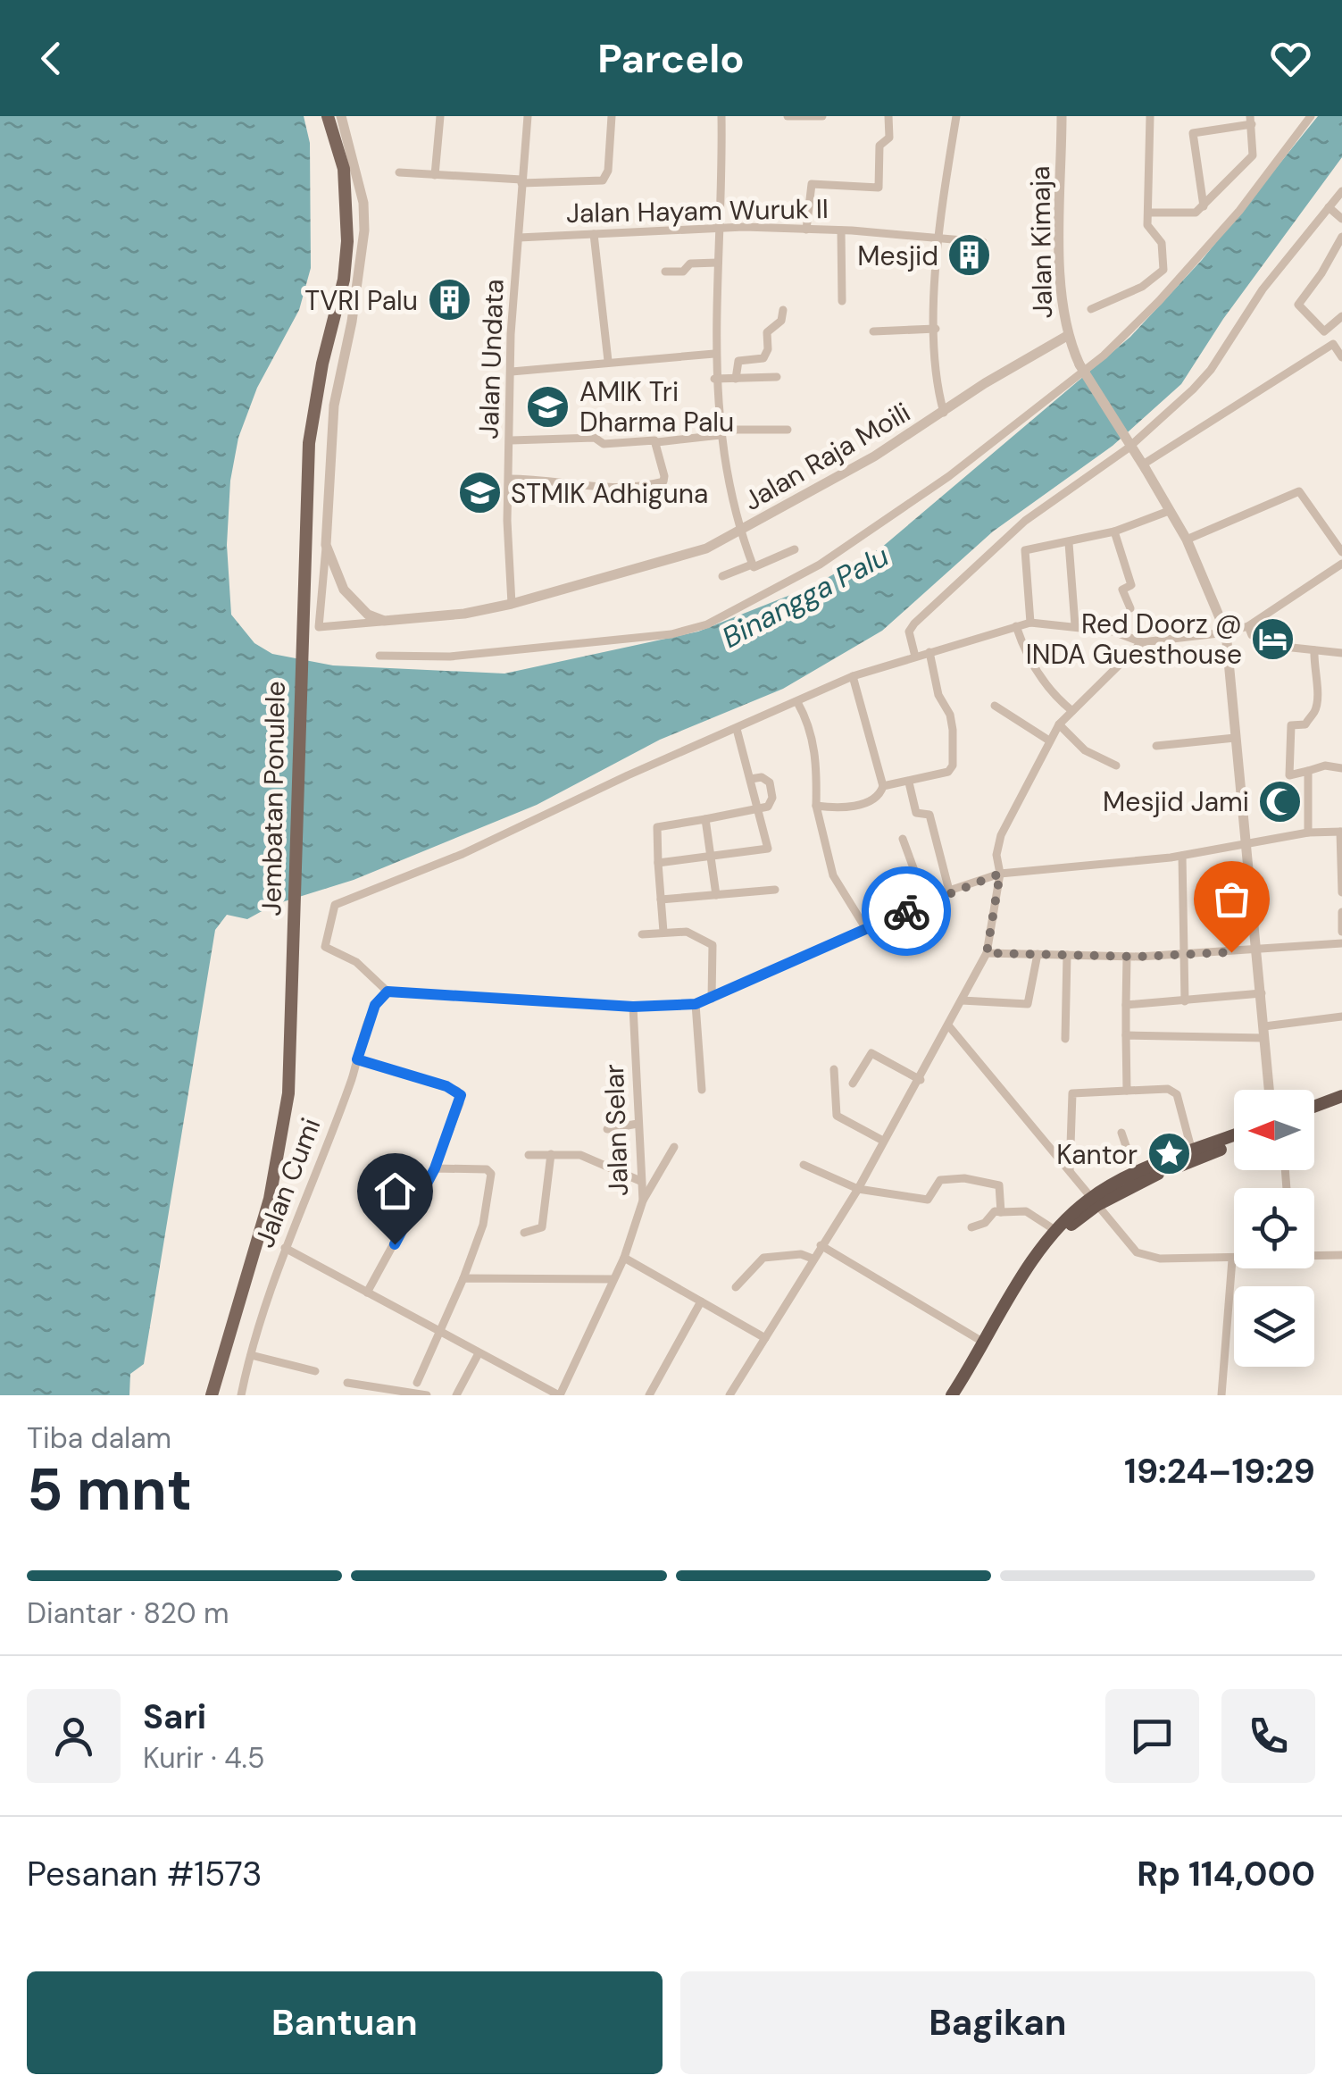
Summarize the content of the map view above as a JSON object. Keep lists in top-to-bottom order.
{
  "streets": {
    "main road": ["Jembatan Ponulele"],
    "street": [
      "Jalan Hayam Wuruk II",
      "Jalan Kimaja",
      "Jalan Undata",
      "Jalan Raja Moili",
      "Jalan Selar",
      "Jalan Cumi"
    ]
  },
  "crossings": [
    ["Jalan Hayam Wuruk II", "Jalan Undata"],
    ["Jalan Kimaja", "Jalan Raja Moili"],
    ["Jalan Undata", "Jalan Raja Moili"]
  ],
  "water": ["Binangga Palu"],
  "places": {
    "building": ["Mesjid", "TVRI Palu"],
    "school or university": ["AMIK Tri Dharma Palu", "STMIK Adhiguna"],
    "hotel": ["Red Doorz @ INDA Guesthouse"],
    "mosque": ["Mesjid Jami"],
    "place": ["Kantor"]
  },
  "north": "left",
  "page": {
    "header": "Parcelo",
    "heading": ["5 mnt", "Tiba dalam", "19:24–19:29"],
    "panel": [
      "Sari",
      "Kurir · 4.5",
      "Pesanan #1573",
      "Rp 114,000"
    ],
    "bar": "Diantar · 820 m",
    "buttons": ["Bantuan", "Bagikan"]
  }
}
